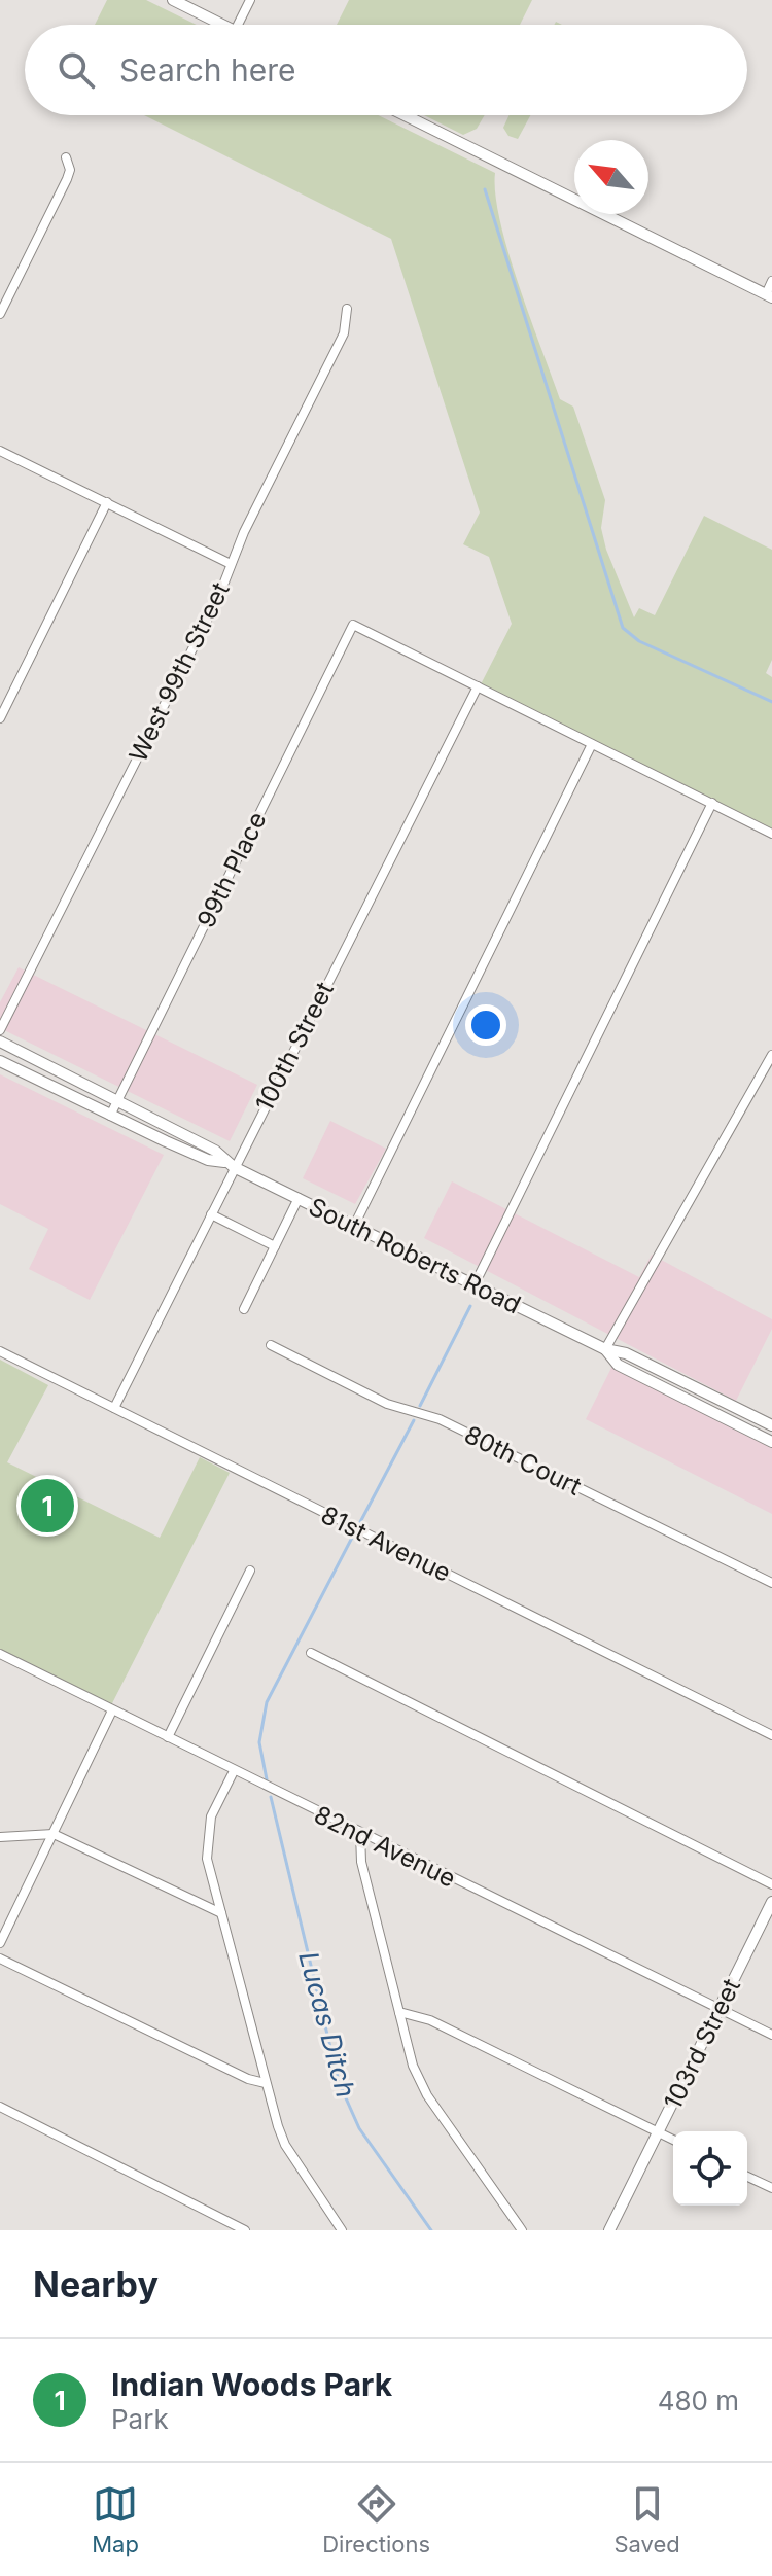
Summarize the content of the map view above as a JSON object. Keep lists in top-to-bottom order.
{
  "streets": {
    "street": [
      "West 99th Street",
      "99th Place",
      "100th Street",
      "South Roberts Road",
      "80th Court",
      "81st Avenue",
      "82nd Avenue",
      "103rd Street"
    ]
  },
  "crossings": [
    ["99th Place", "100th Street"],
    ["99th Place", "South Roberts Road"],
    ["100th Street", "South Roberts Road"],
    ["100th Street", "81st Avenue"],
    ["82nd Avenue", "103rd Street"]
  ],
  "water": ["Lucas Ditch"],
  "north": "top left",
  "page": {
    "search": "Search here",
    "pins": "1",
    "heading": "Nearby",
    "list": [
      {
        "mark": "1",
        "name": "Indian Woods Park",
        "note": "Park",
        "value": "480 m"
      }
    ],
    "nav": ["Map", "Directions", "Saved"]
  }
}
